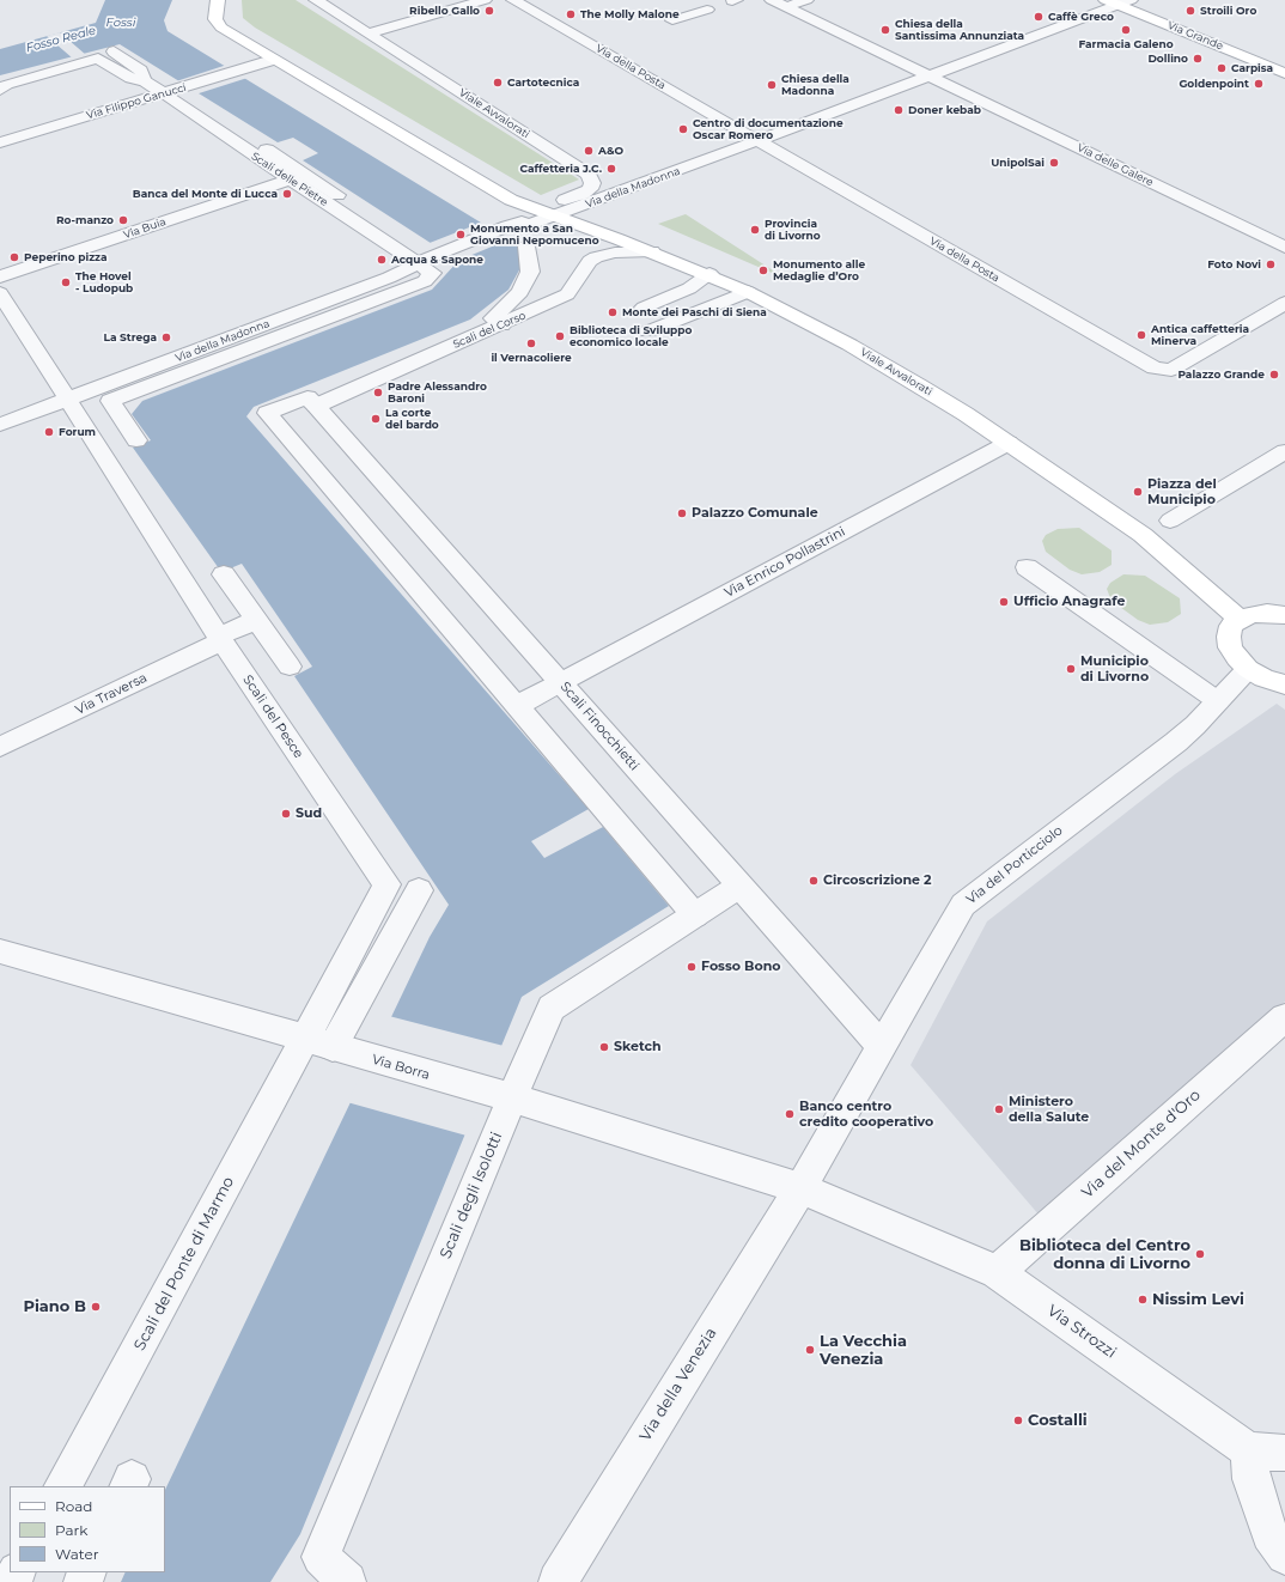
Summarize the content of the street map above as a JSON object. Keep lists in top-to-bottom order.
{
  "streets": {
    "street": [
      "Via Grande",
      "Via della Posta",
      "Via Filippo Ganucci",
      "Viale Avvalorati",
      "Via delle Galere",
      "Scali delle Pietre",
      "Via della Madonna",
      "Via Buia",
      "Scali del Corso",
      "Via Enrico Pollastrini",
      "Via Traversa",
      "Scali del Pesce",
      "Scali Finocchietti",
      "Via del Porticciolo",
      "Via Borra",
      "Via del Monte d'Oro",
      "Scali degli Isolotti",
      "Scali del Ponte di Marmo",
      "Via Strozzi",
      "Via della Venezia"
    ]
  },
  "crossings": [
    ["Via Grande", "Via della Madonna"],
    ["Via della Posta", "Via della Madonna"],
    ["Via Filippo Ganucci", "Viale Avvalorati"],
    ["Via Filippo Ganucci", "Scali delle Pietre"],
    ["Viale Avvalorati", "Via della Madonna"],
    ["Viale Avvalorati", "Scali del Corso"],
    ["Viale Avvalorati", "Via Enrico Pollastrini"],
    ["Via delle Galere", "Via della Madonna"],
    ["Scali delle Pietre", "Via della Madonna"],
    ["Scali delle Pietre", "Via Buia"],
    ["Via della Madonna", "Scali del Pesce"],
    ["Scali del Corso", "Scali Finocchietti"],
    ["Via Enrico Pollastrini", "Scali Finocchietti"],
    ["Via Traversa", "Scali del Pesce"],
    ["Scali del Pesce", "Via Borra"],
    ["Scali del Pesce", "Scali del Ponte di Marmo"],
    ["Scali Finocchietti", "Via del Porticciolo"],
    ["Scali Finocchietti", "Scali degli Isolotti"],
    ["Via del Porticciolo", "Via Borra"],
    ["Via del Porticciolo", "Via Strozzi"],
    ["Via del Porticciolo", "Via della Venezia"],
    ["Via Borra", "Scali degli Isolotti"],
    ["Via Borra", "Scali del Ponte di Marmo"],
    ["Via Borra", "Via Strozzi"],
    ["Via Borra", "Via della Venezia"],
    ["Via del Monte d'Oro", "Via Strozzi"],
    ["Via Strozzi", "Via della Venezia"]
  ],
  "water": ["Fossi", "Fosso Reale"],
  "places": [
    "Ribello Gallo",
    "Stroili Oro",
    "The Molly Malone",
    "Caffè Greco",
    "Chiesa della Santissima Annunziata",
    "Farmacia Galeno",
    "Dollino",
    "Carpisa",
    "Cartotecnica",
    "Goldenpoint",
    "Chiesa della Madonna",
    "Doner kebab",
    "Centro di documentazione Oscar Romero",
    "A&O",
    "UnipolSai",
    "Caffetteria J.C.",
    "Banca del Monte di Lucca",
    "Ro-manzo",
    "Provincia di Livorno",
    "Monumento a San Giovanni Nepomuceno",
    "Peperino pizza",
    "Acqua & Sapone",
    "Foto Novi",
    "Monumento alle Medaglie d’Oro",
    "The Hovel - Ludopub",
    "Monte dei Paschi di Siena",
    "Antica caffetteria Minerva",
    "Biblioteca di Sviluppo economico locale",
    "La Strega",
    "il Vernacoliere",
    "Palazzo Grande",
    "Padre Alessandro Baroni",
    "La corte del bardo",
    "Forum",
    "Piazza del Municipio",
    "Palazzo Comunale",
    "Ufficio Anagrafe",
    "Municipio di Livorno",
    "Sud",
    "Circoscrizione 2",
    "Fosso Bono",
    "Sketch",
    "Ministero della Salute",
    "Banco centro credito cooperativo",
    "Biblioteca del Centro donna di Livorno",
    "Nissim Levi",
    "Piano B",
    "La Vecchia Venezia",
    "Costalli"
  ],
  "legend": ["Road", "Park", "Water"]
}
